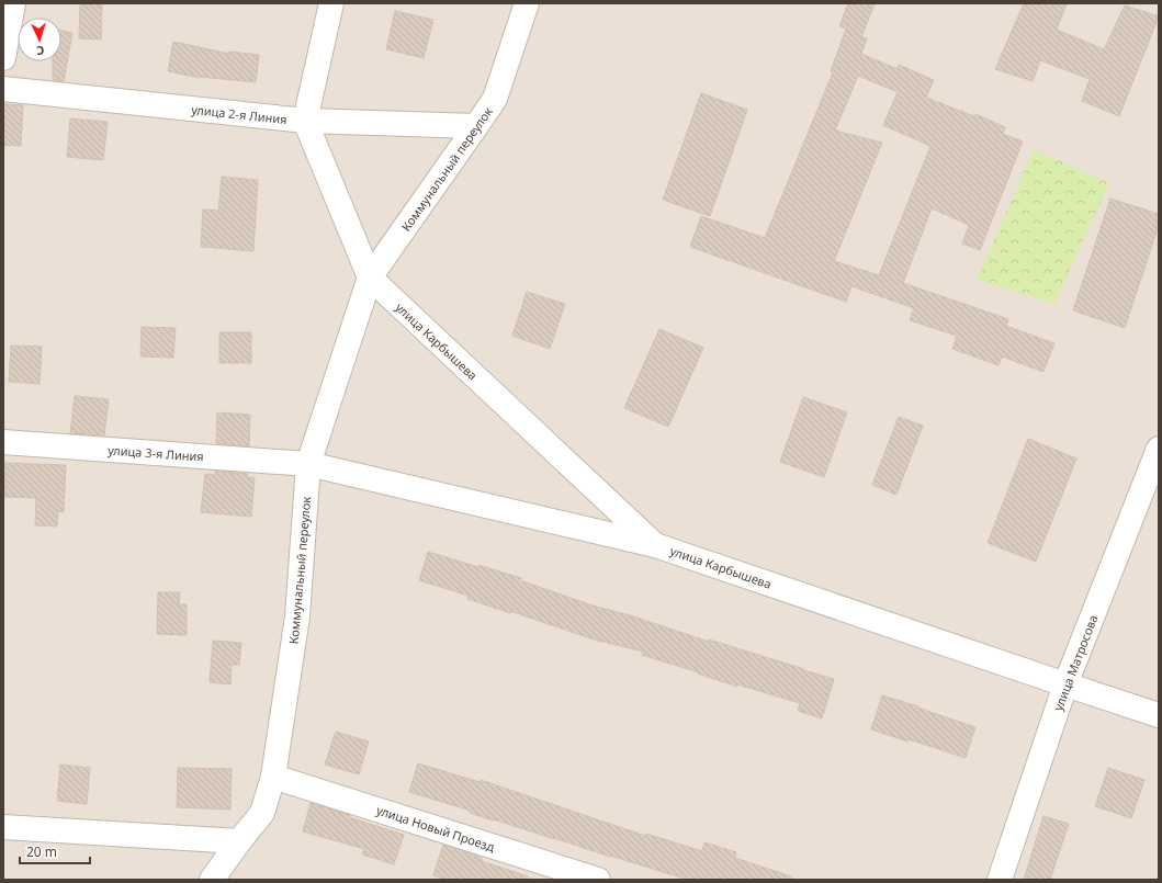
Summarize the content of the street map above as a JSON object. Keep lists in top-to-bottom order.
{
  "streets": {
    "street": [
      "улица 2-я Линия",
      "Коммунальный переулок",
      "улица Карбышева",
      "улица 3-я Линия",
      "улица Матросова",
      "улица Новый Проезд"
    ]
  },
  "crossings": [
    ["улица 2-я Линия", "Коммунальный переулок"],
    ["Коммунальный переулок", "улица Карбышева"],
    ["Коммунальный переулок", "улица 3-я Линия"],
    ["Коммунальный переулок", "улица Новый Проезд"],
    ["улица Карбышева", "улица 3-я Линия"],
    ["улица Карбышева", "улица Матросова"]
  ],
  "scale_bar": "20 m",
  "north": "bottom"
}
